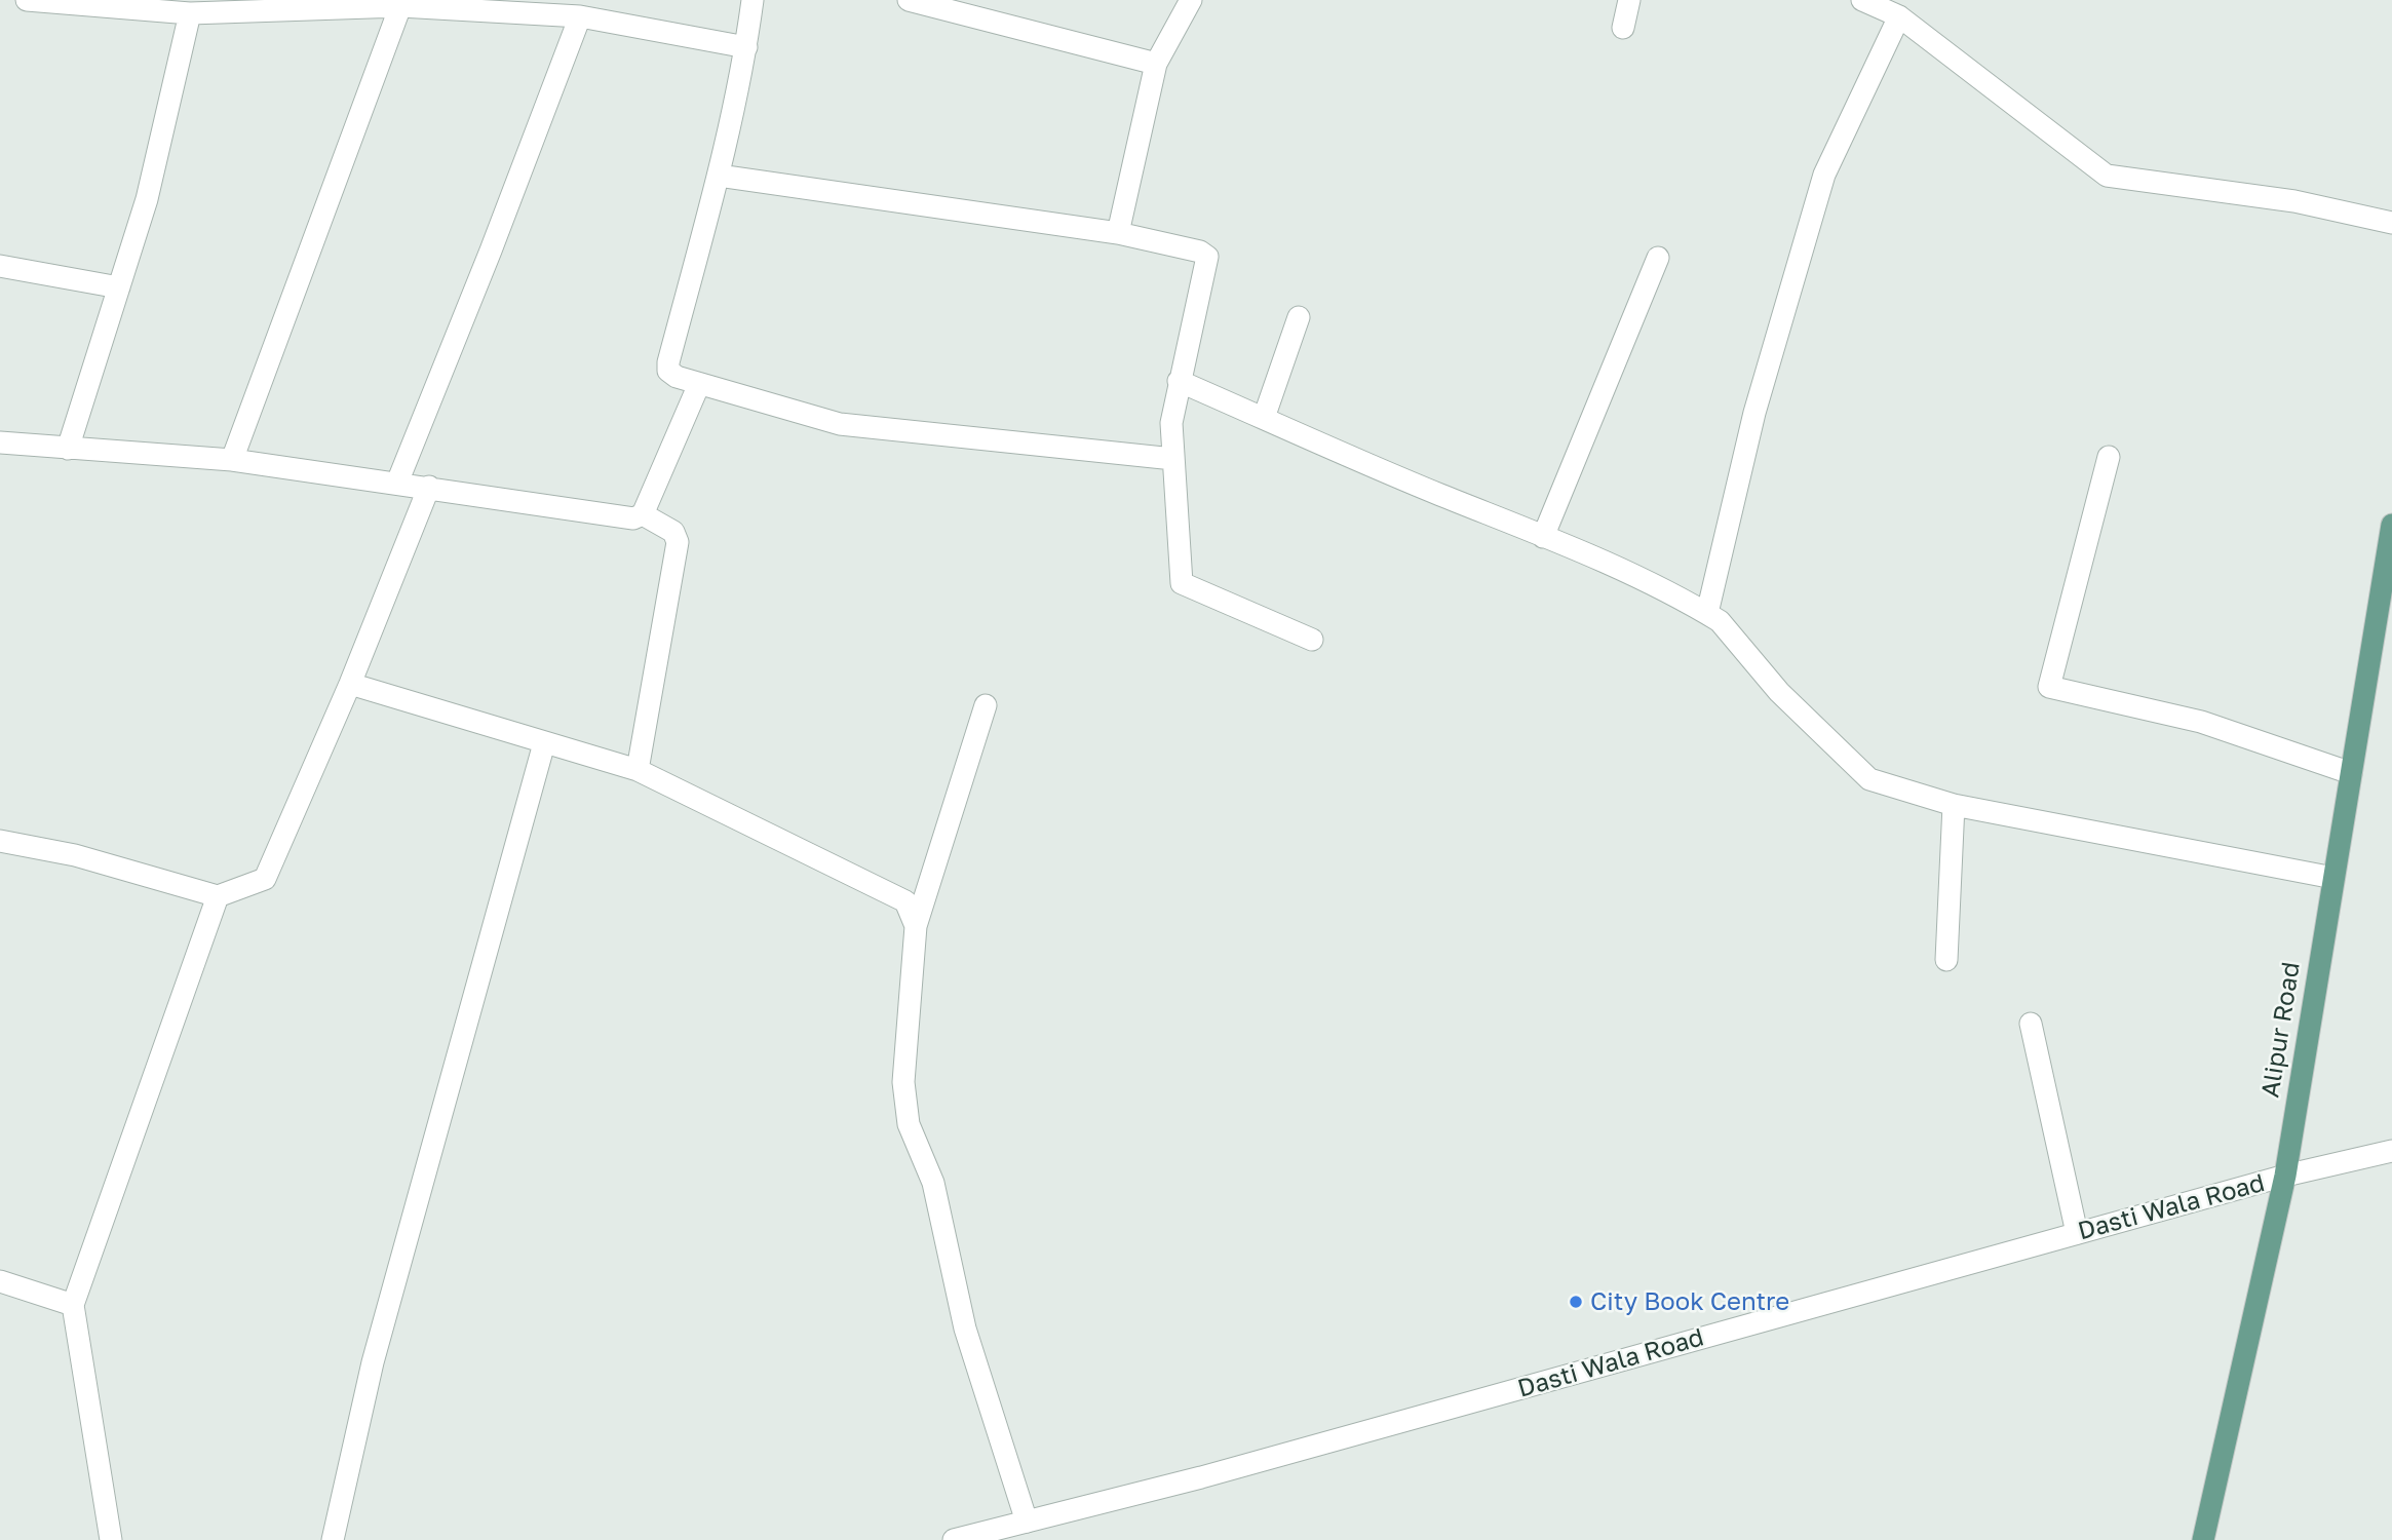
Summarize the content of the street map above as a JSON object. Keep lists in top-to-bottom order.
{
  "streets": {
    "main road": ["Alipur Road"],
    "street": ["Dasti Wala Road"]
  },
  "crossings": [
    ["Alipur Road", "Dasti Wala Road"]
  ],
  "places": ["City Book Centre"]
}
